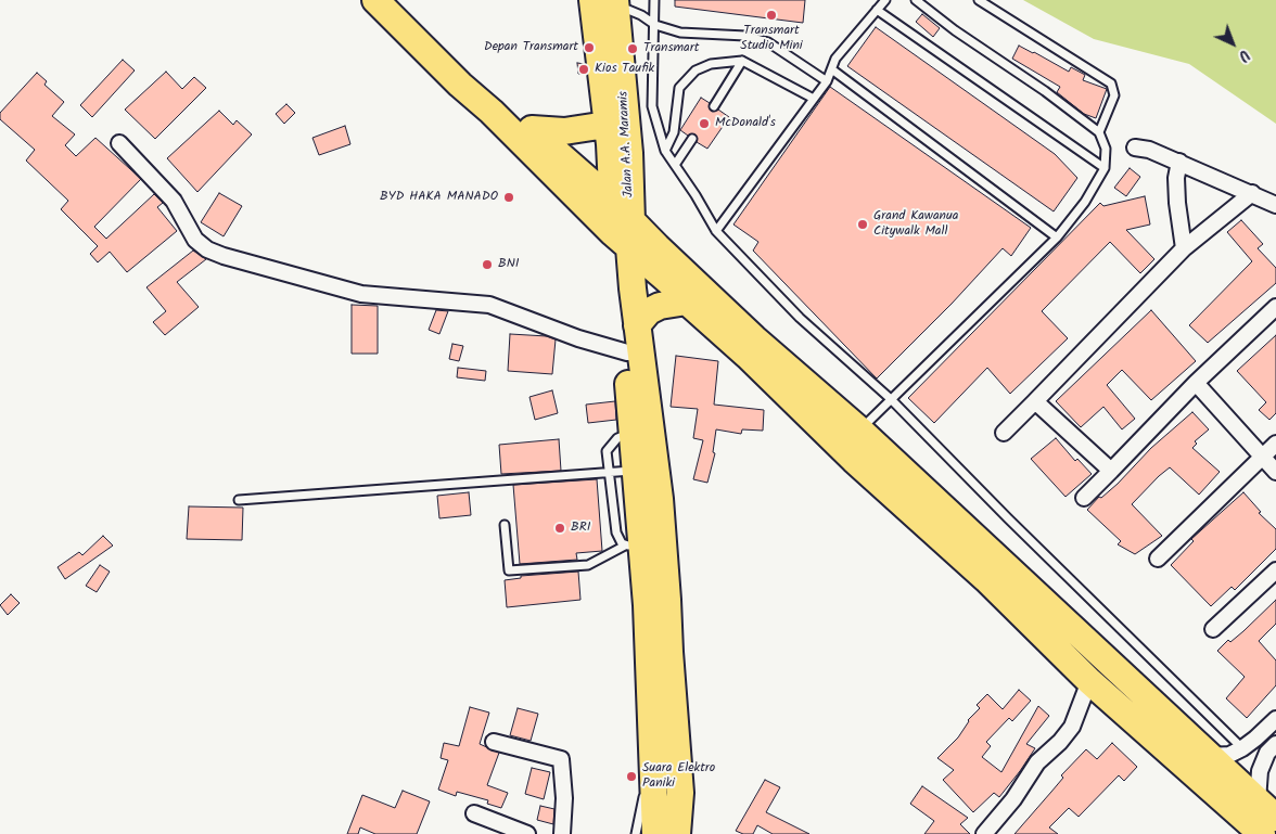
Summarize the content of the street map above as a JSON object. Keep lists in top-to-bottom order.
{
  "streets": {
    "highway": ["Jalan A.A. Maramis"]
  },
  "places": [
    "Transmart Studio Mini",
    "Depan Transmart",
    "Transmart",
    "Kios Taufik",
    "McDonald's",
    "BYD HAKA MANADO",
    "Grand Kawanua Citywalk Mall",
    "BNI",
    "BRI",
    "Suara Elektro Paniki"
  ],
  "north": "bottom right"
}
